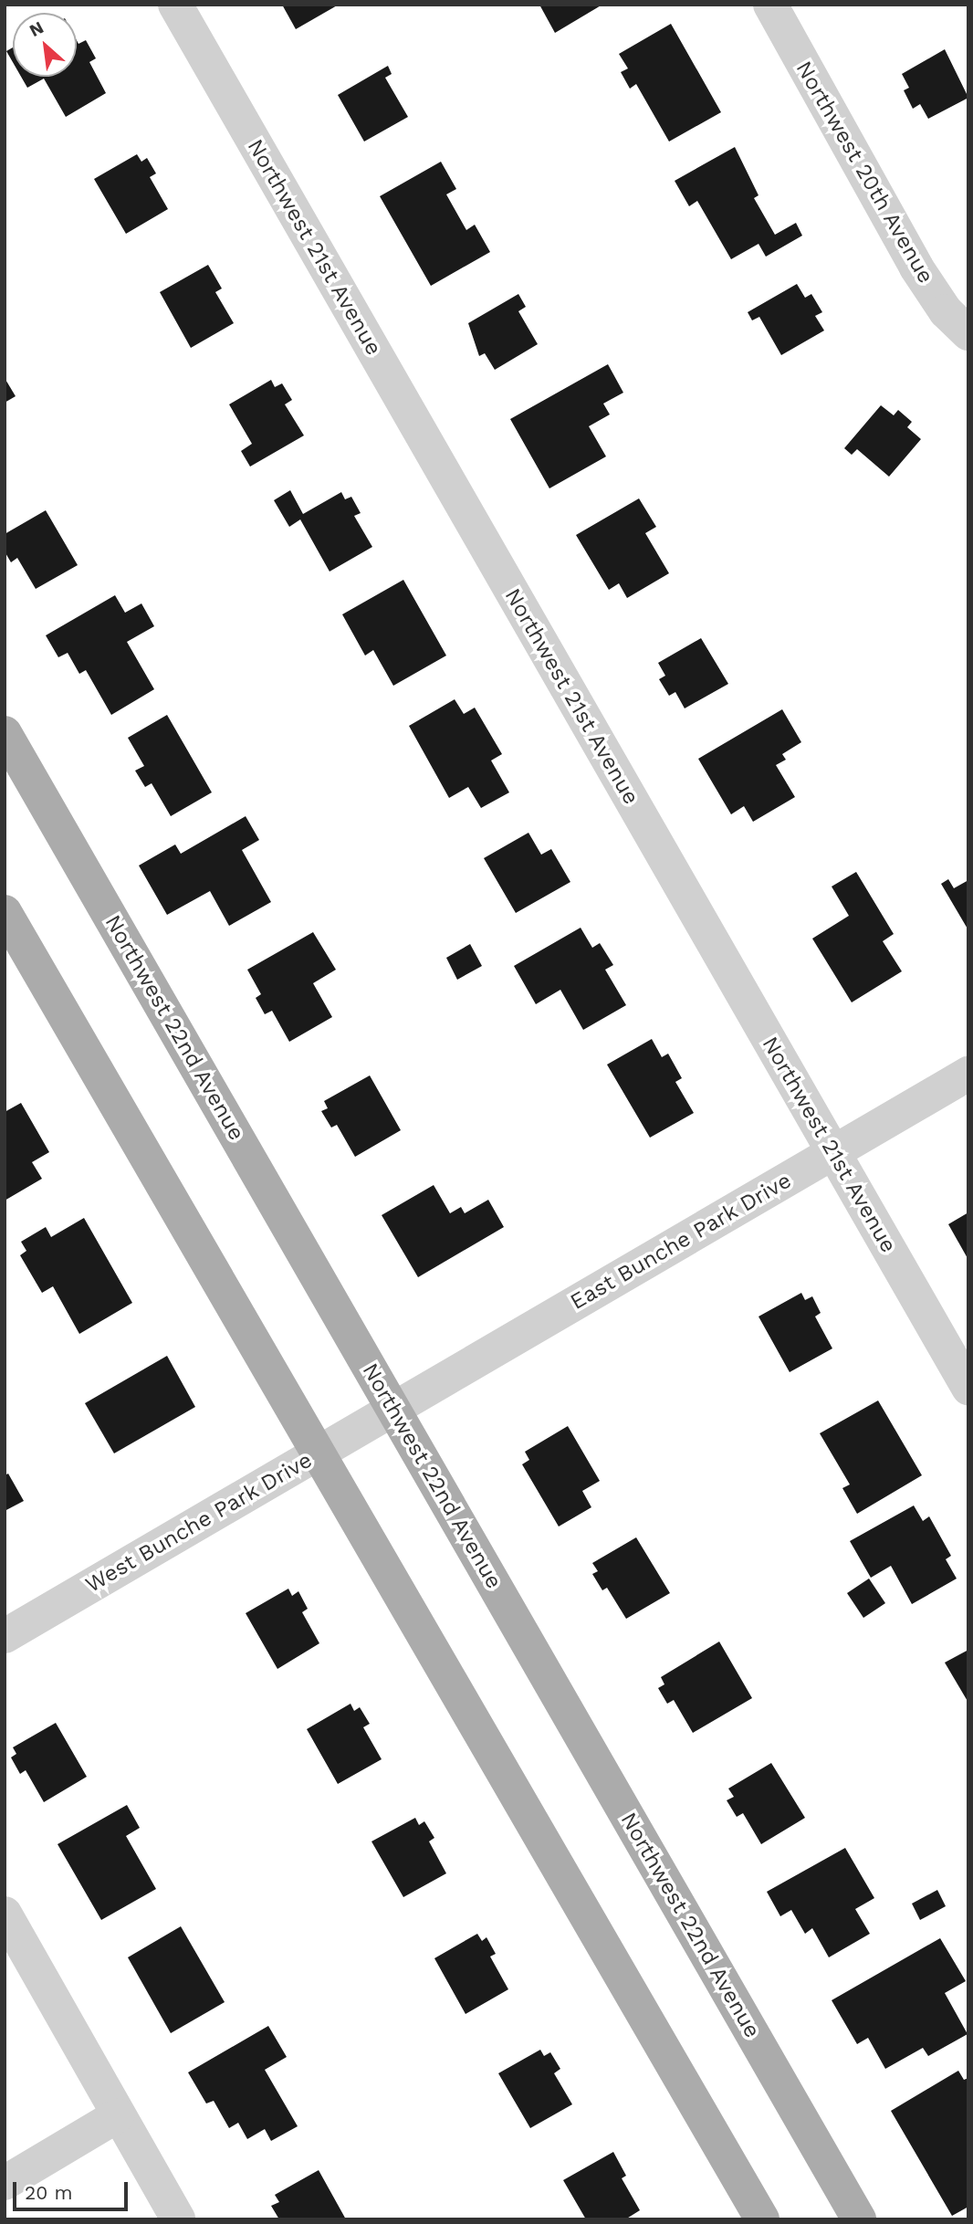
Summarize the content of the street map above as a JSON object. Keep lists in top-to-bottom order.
{
  "streets": {
    "main road": ["Northwest 22nd Avenue"],
    "street": [
      "Northwest 20th Avenue",
      "Northwest 21st Avenue",
      "East Bunche Park Drive",
      "West Bunche Park Drive"
    ]
  },
  "crossings": [
    ["Northwest 21st Avenue", "East Bunche Park Drive"],
    ["Northwest 22nd Avenue", "East Bunche Park Drive"],
    ["Northwest 22nd Avenue", "West Bunche Park Drive"],
    ["East Bunche Park Drive", "West Bunche Park Drive"]
  ],
  "scale_bar": "20 m",
  "north": "top left"
}
